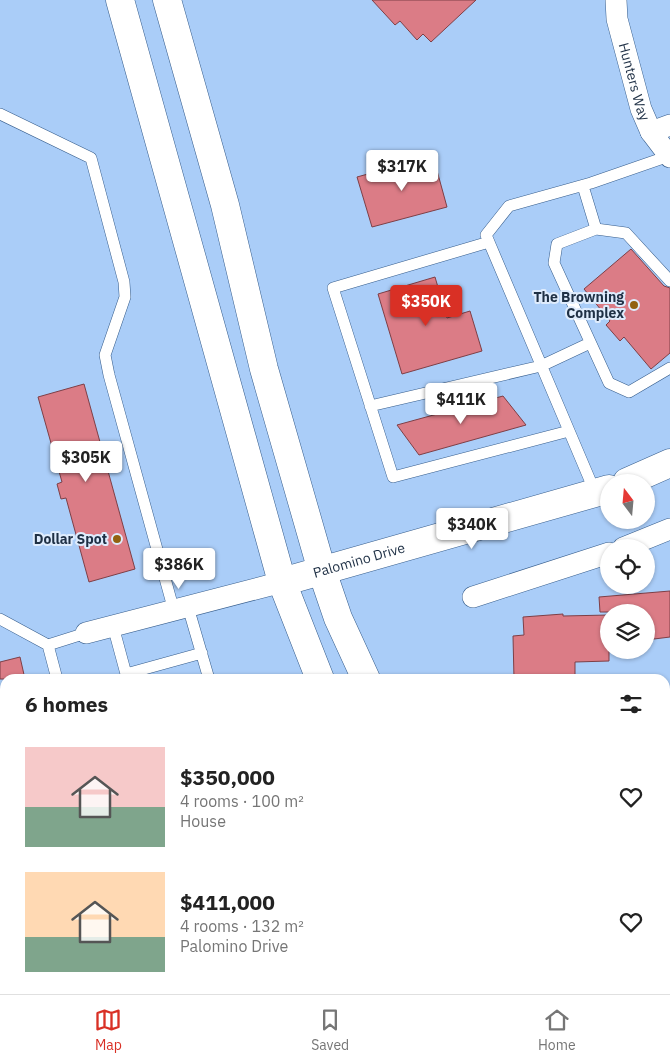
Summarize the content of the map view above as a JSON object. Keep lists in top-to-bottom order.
{
  "streets": {
    "street": ["Hunters Way", "Palomino Drive"]
  },
  "places": ["The Browning Complex", "Dollar Spot"],
  "north": "top",
  "page": {
    "price": [
      "$317K",
      "$350K",
      "$411K",
      "$305K",
      "$340K",
      "$386K"
    ],
    "heading": "6 homes",
    "list": [
      {
        "name": "$350,000",
        "note": "4 rooms · 100 m² · House"
      },
      {
        "name": "$411,000",
        "note": "4 rooms · 132 m² · Palomino Drive"
      }
    ],
    "tabs": ["Map", "Saved", "Home"]
  }
}
